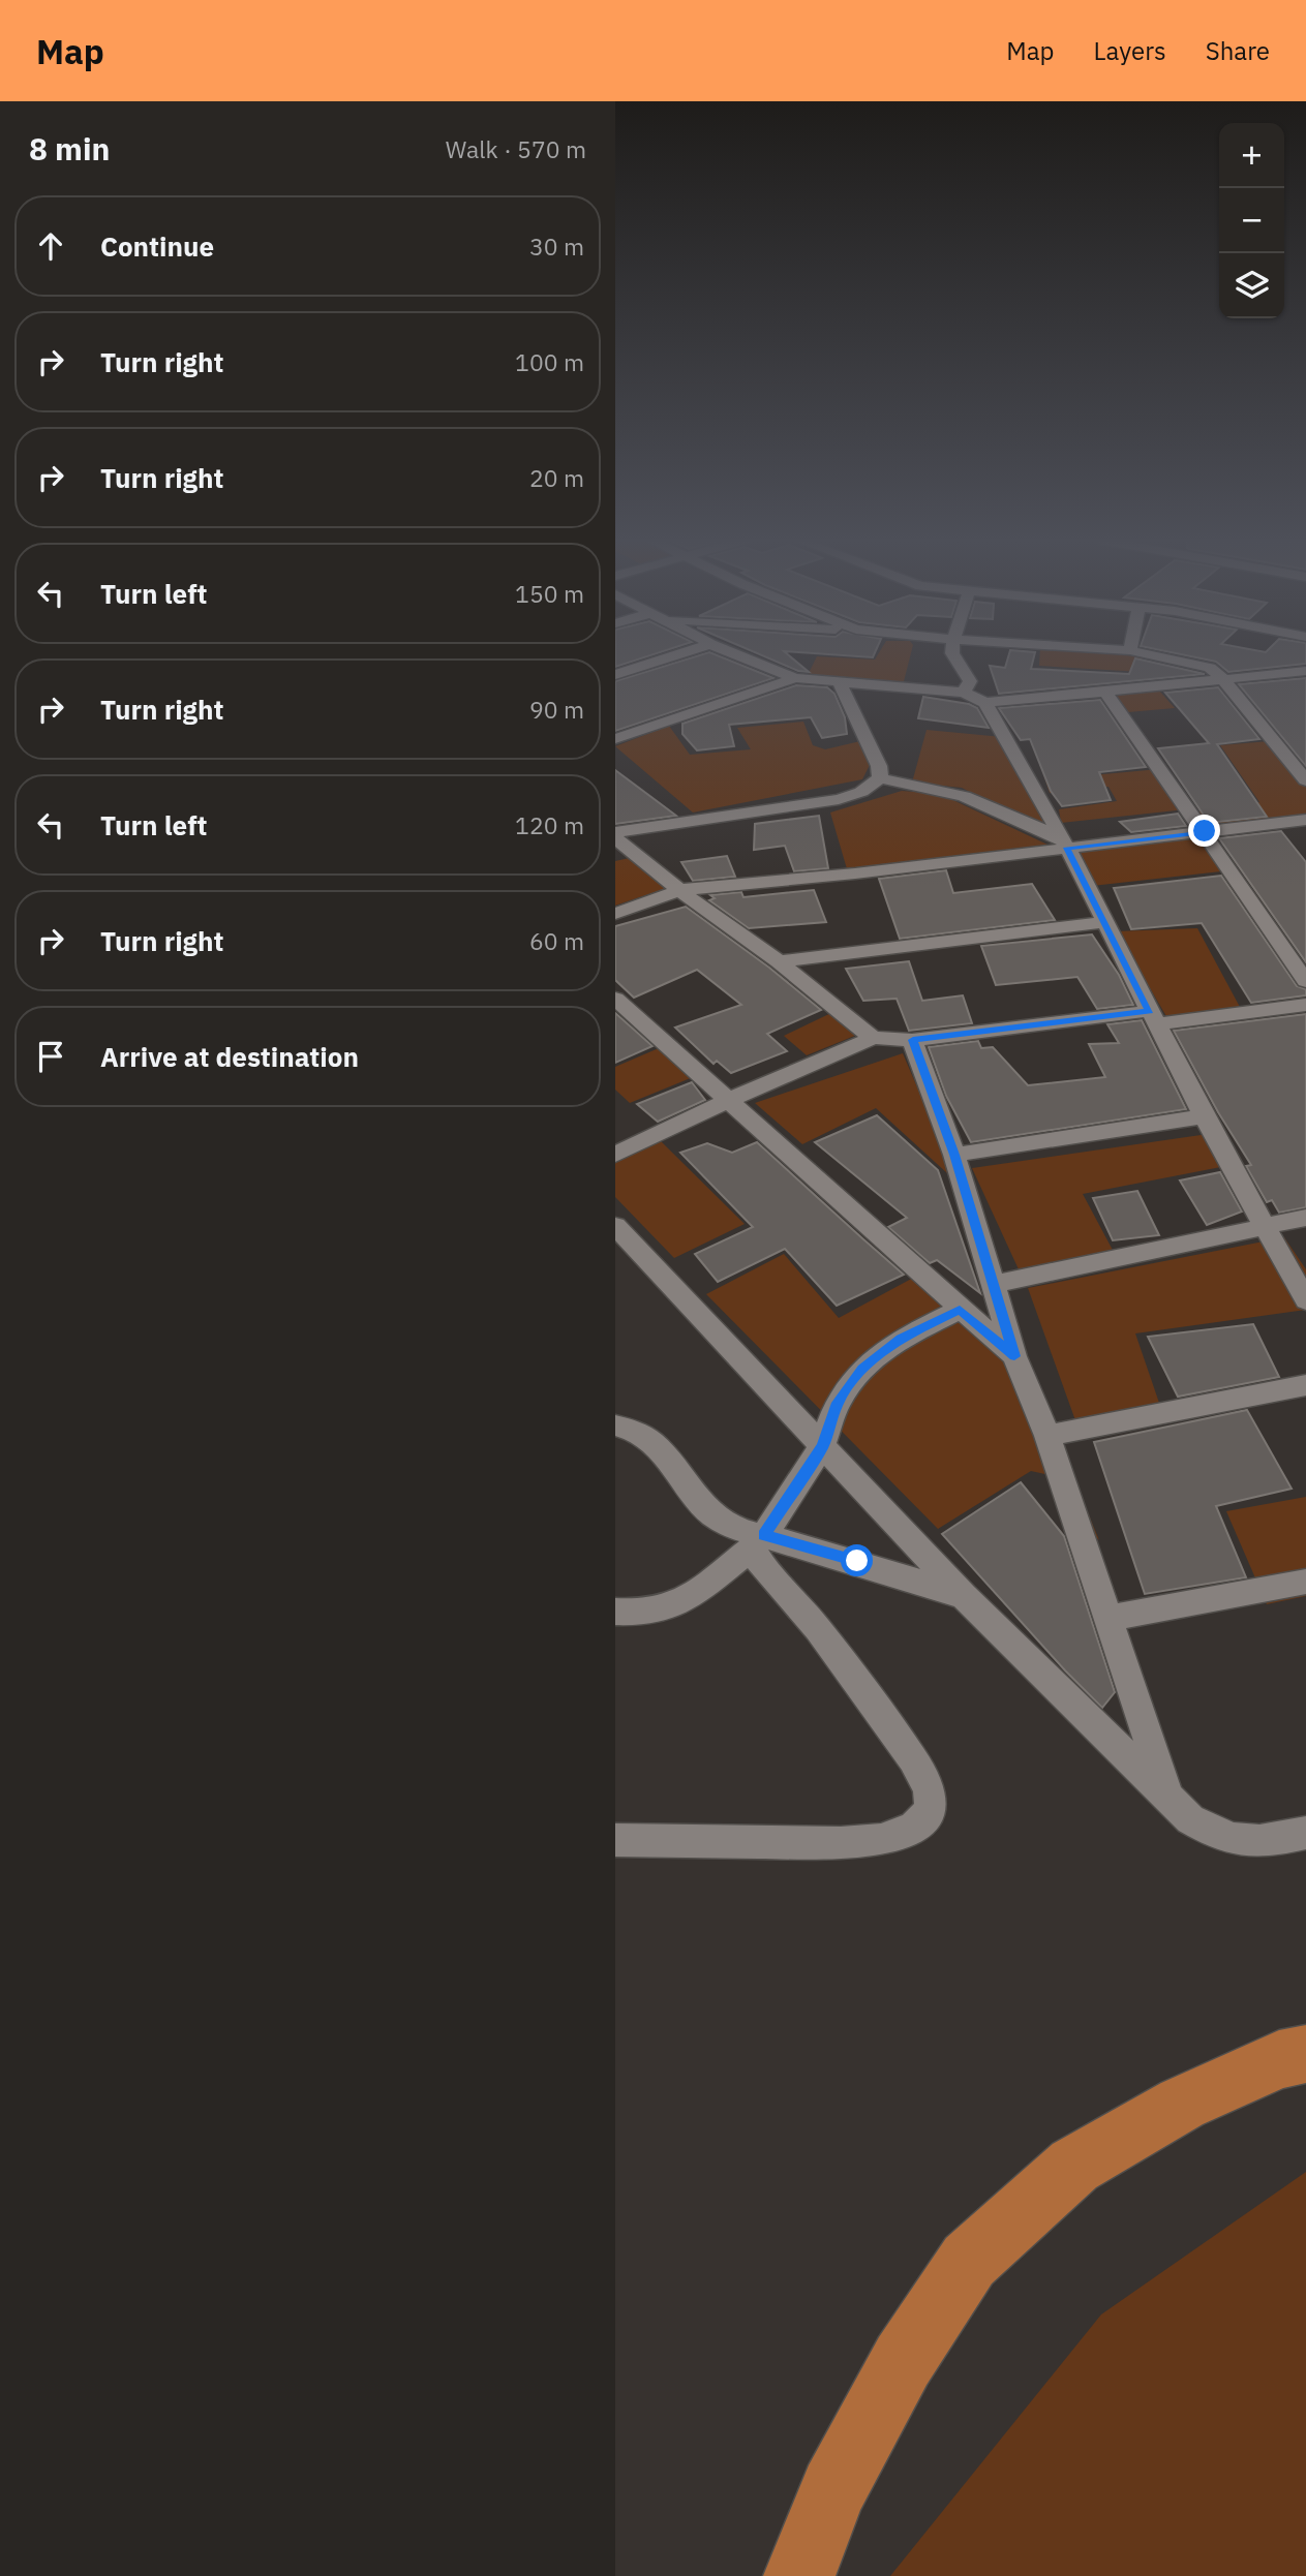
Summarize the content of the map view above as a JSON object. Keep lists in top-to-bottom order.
{
  "page": {
    "header": "Map",
    "nav": ["Map", "Layers", "Share"],
    "heading": ["8 min", "Walk · 570 m"],
    "map_buttons": ["+", "−"],
    "list": [
      ["Continue", "30 m"],
      ["Turn right", "100 m"],
      ["Turn right", "20 m"],
      ["Turn left", "150 m"],
      ["Turn right", "90 m"],
      ["Turn left", "120 m"],
      ["Turn right", "60 m"],
      "Arrive at destination"
    ]
  }
}
